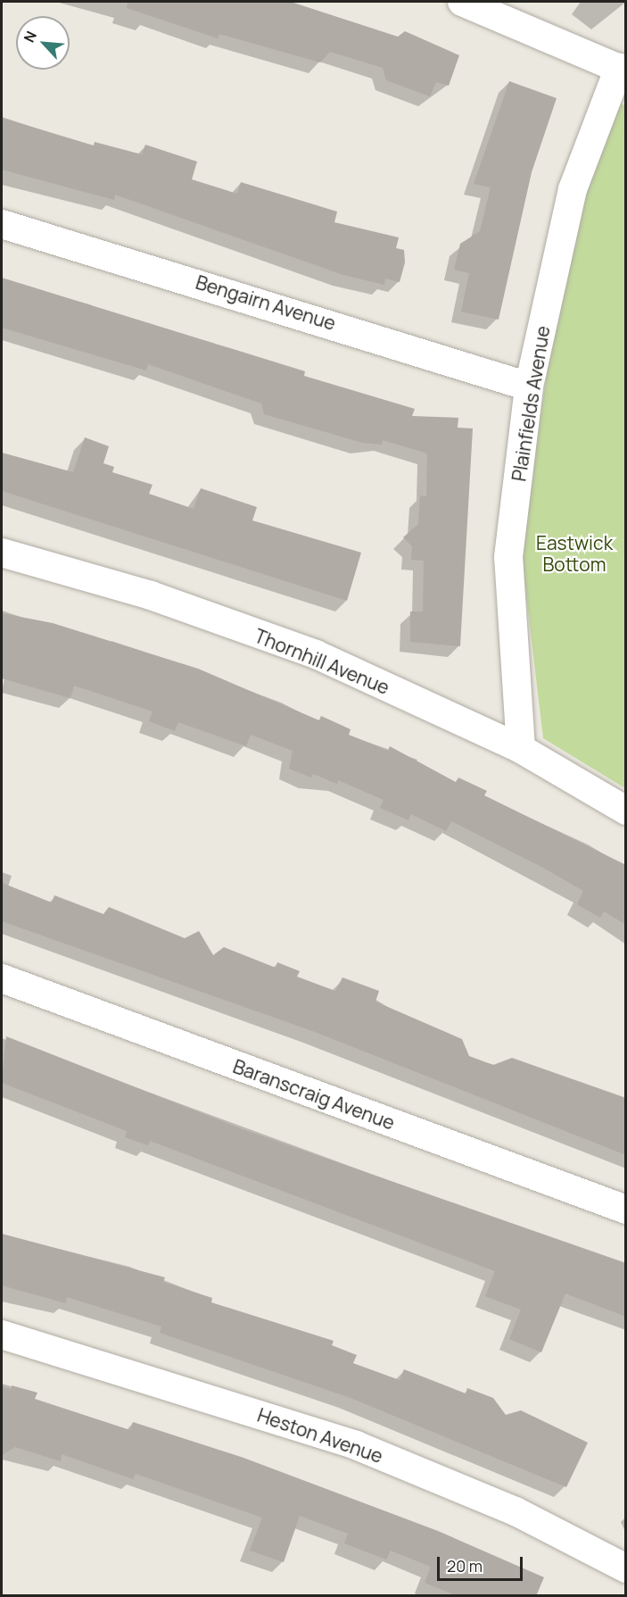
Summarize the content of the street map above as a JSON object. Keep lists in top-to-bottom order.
{
  "streets": {
    "street": [
      "Bengairn Avenue",
      "Plainfields Avenue",
      "Thornhill Avenue",
      "Baranscraig Avenue",
      "Heston Avenue"
    ]
  },
  "crossings": [
    ["Bengairn Avenue", "Plainfields Avenue"],
    ["Plainfields Avenue", "Thornhill Avenue"]
  ],
  "parks": ["Eastwick Bottom"],
  "scale_bar": "20 m",
  "north": "top left"
}
